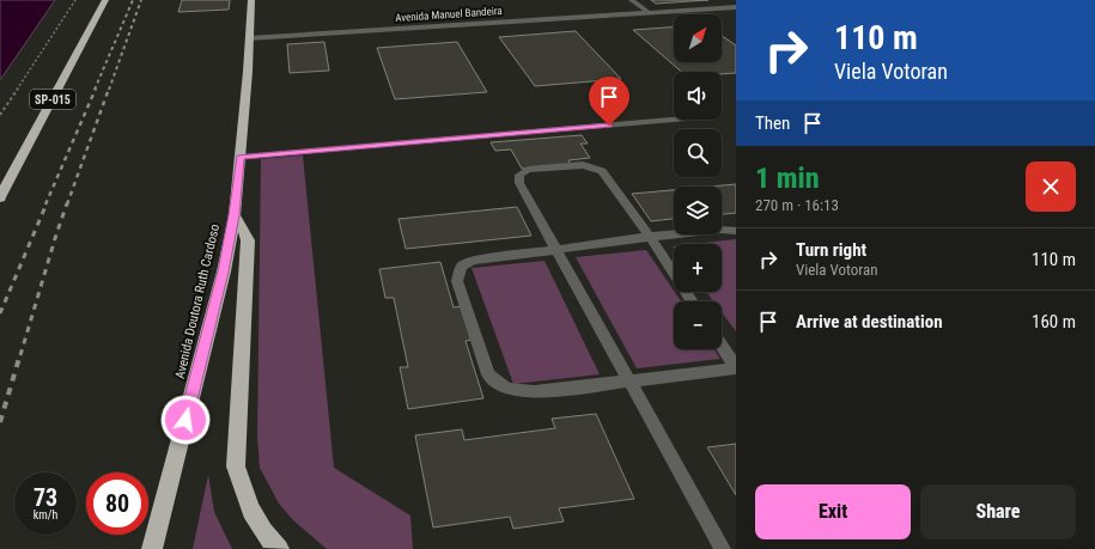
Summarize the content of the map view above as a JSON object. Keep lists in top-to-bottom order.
{
  "streets": {
    "highway": ["SP-015", "Avenida Doutora Ruth Cardoso"],
    "street": ["Avenida Manuel Bandeira"]
  },
  "crossings": [
    ["Avenida Manuel Bandeira", "Avenida Doutora Ruth Cardoso"]
  ],
  "north": "top right",
  "page": {
    "turn": ["110 m", "Viela Votoran"],
    "map_buttons": ["+", "−"],
    "then": "Then",
    "heading": ["1 min", "270 m · 16:13"],
    "list": [
      {
        "name": "Turn right",
        "note": "Viela Votoran",
        "value": "110 m"
      },
      {
        "name": "Arrive at destination",
        "value": "160 m"
      }
    ],
    "speed": "73 km/h",
    "limit": "80",
    "buttons": ["Exit", "Share"]
  }
}
